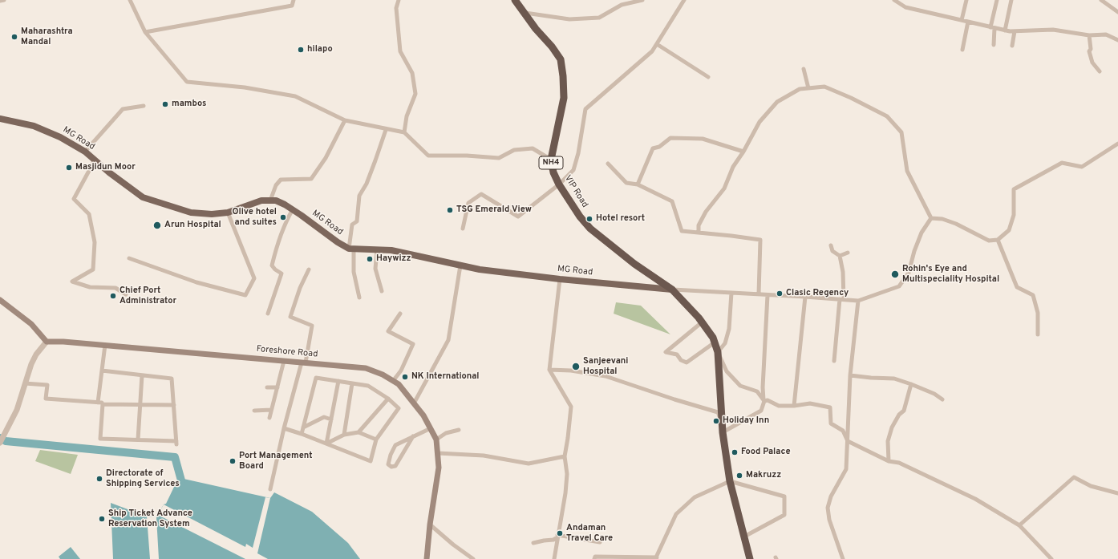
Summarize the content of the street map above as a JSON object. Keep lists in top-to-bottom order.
{
  "streets": {
    "highway": ["NH4", "VIP Road"],
    "main road": ["MG Road", "Foreshore Road"]
  },
  "crossings": [
    ["MG Road", "NH4"],
    ["MG Road", "VIP Road"],
    ["NH4", "VIP Road"]
  ],
  "places": [
    "Maharashtra Mandal",
    "hilapo",
    "mambos",
    "Masjidun Moor",
    "TSG Emerald View",
    "Olive hotel and suites",
    "Hotel resort",
    "Arun Hospital",
    "Haywizz",
    "Rohin's Eye and Multispeciality Hospital",
    "Clasic Regency",
    "Chief Port Administrator",
    "Sanjeevani Hospital",
    "NK International",
    "Holiday Inn",
    "Food Palace",
    "Port Management Board",
    "Makruzz",
    "Directorate of Shipping Services",
    "Ship Ticket Advance Reservation System",
    "Andaman Travel Care"
  ]
}
